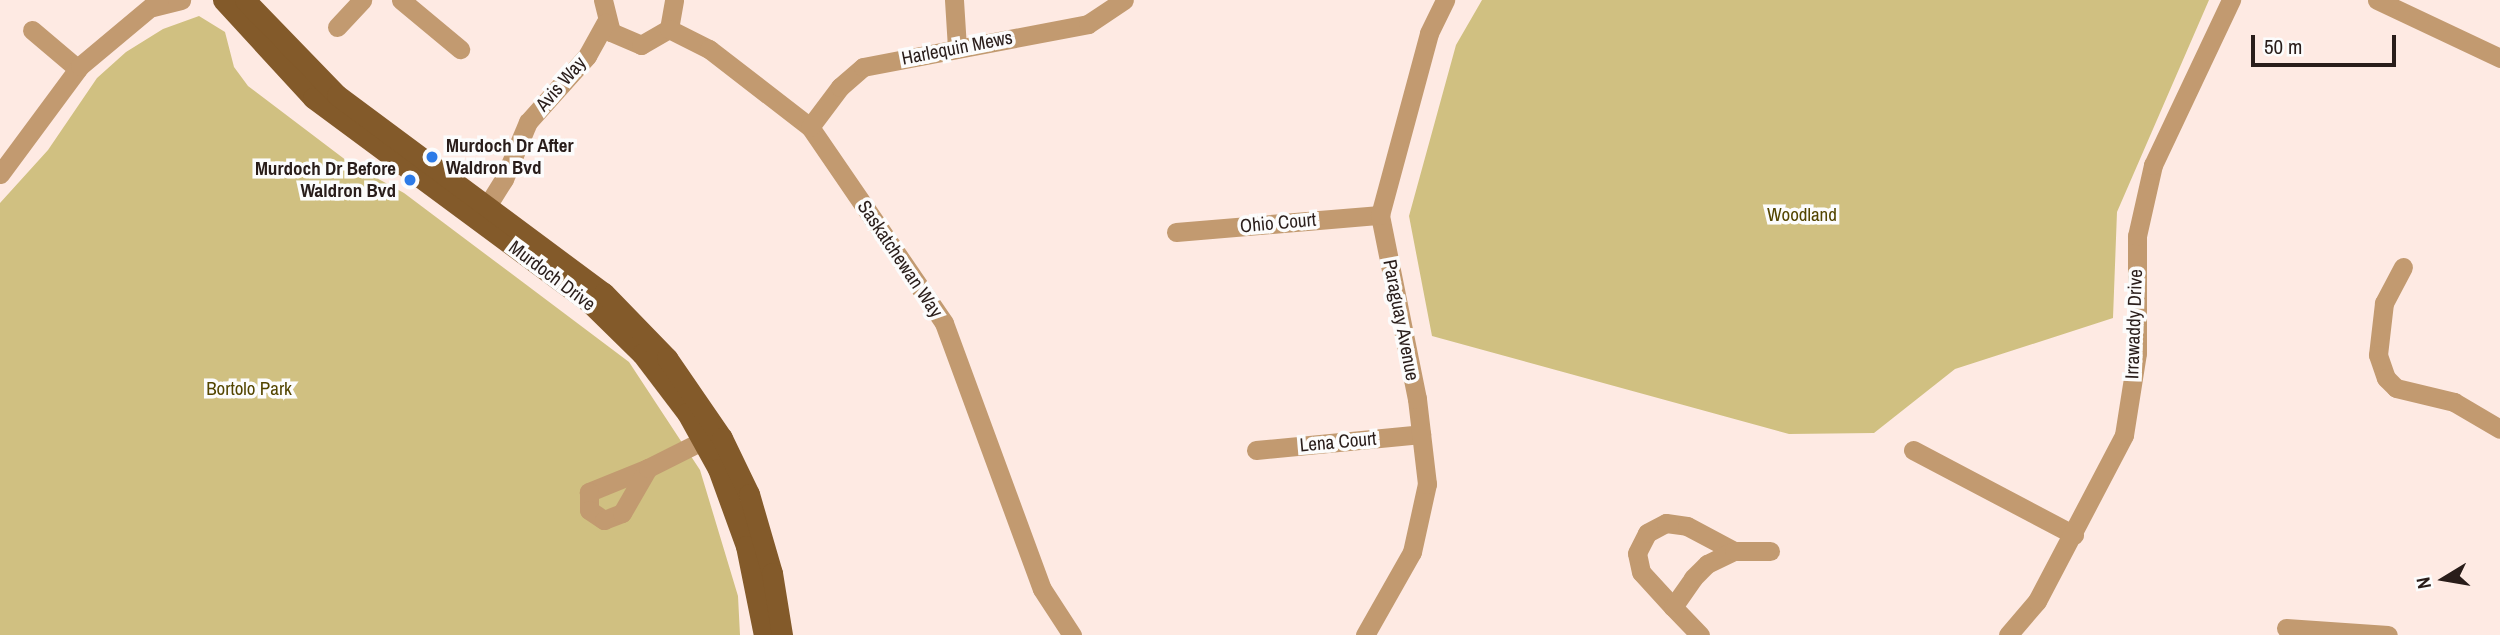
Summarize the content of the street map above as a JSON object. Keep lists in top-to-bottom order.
{
  "streets": {
    "main road": ["Murdoch Drive"],
    "street": [
      "Harlequin Mews",
      "Avis Way",
      "Ohio Court",
      "Saskatchewan Way",
      "Paraguay Avenue",
      "Irrawaddy Drive",
      "Lena Court"
    ]
  },
  "crossings": [
    ["Harlequin Mews", "Saskatchewan Way"],
    ["Avis Way", "Murdoch Drive"],
    ["Ohio Court", "Paraguay Avenue"],
    ["Paraguay Avenue", "Lena Court"]
  ],
  "parks": ["Woodland", "Bortolo Park"],
  "places": ["Murdoch Dr After Waldron Bvd", "Murdoch Dr Before Waldron Bvd"],
  "scale_bar": "50 m",
  "north": "left"
}
